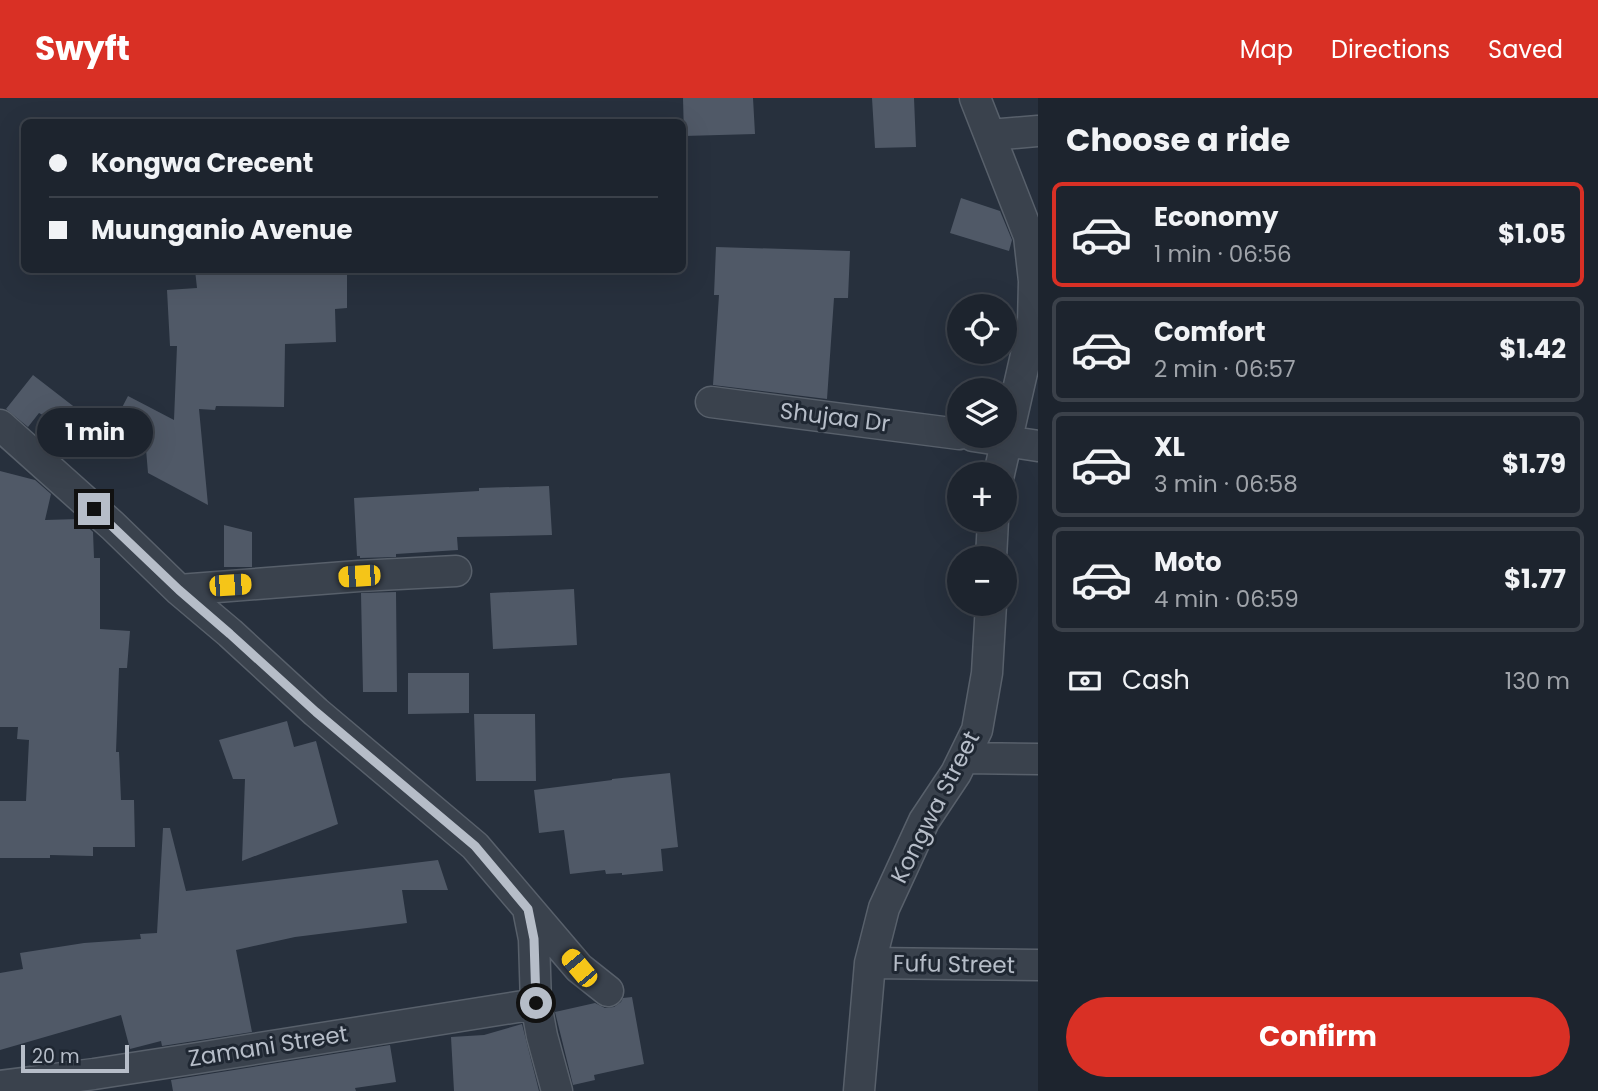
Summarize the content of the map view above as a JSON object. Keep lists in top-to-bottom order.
{
  "streets": {
    "street": [
      "Shujaa Dr",
      "Kongwa Street",
      "Fufu Street",
      "Zamani Street"
    ]
  },
  "crossings": [
    ["Kongwa Street", "Fufu Street"]
  ],
  "scale_bar": "20 m",
  "page": {
    "header": "Swyft",
    "nav": ["Map", "Directions", "Saved"],
    "heading": "Choose a ride",
    "banner": ["Kongwa Crecent", "Muunganio Avenue"],
    "list": [
      {
        "name": "Economy",
        "note": "1 min · 06:56",
        "value": "$1.05"
      },
      {
        "name": "Comfort",
        "note": "2 min · 06:57",
        "value": "$1.42"
      },
      {
        "name": "XL",
        "note": "3 min · 06:58",
        "value": "$1.79"
      },
      {
        "name": "Moto",
        "note": "4 min · 06:59",
        "value": "$1.77"
      }
    ],
    "map_buttons": ["+", "−"],
    "bubble": "1 min",
    "pay": ["Cash", "130 m"],
    "buttons": "Confirm",
    "scale": "20 m"
  }
}
